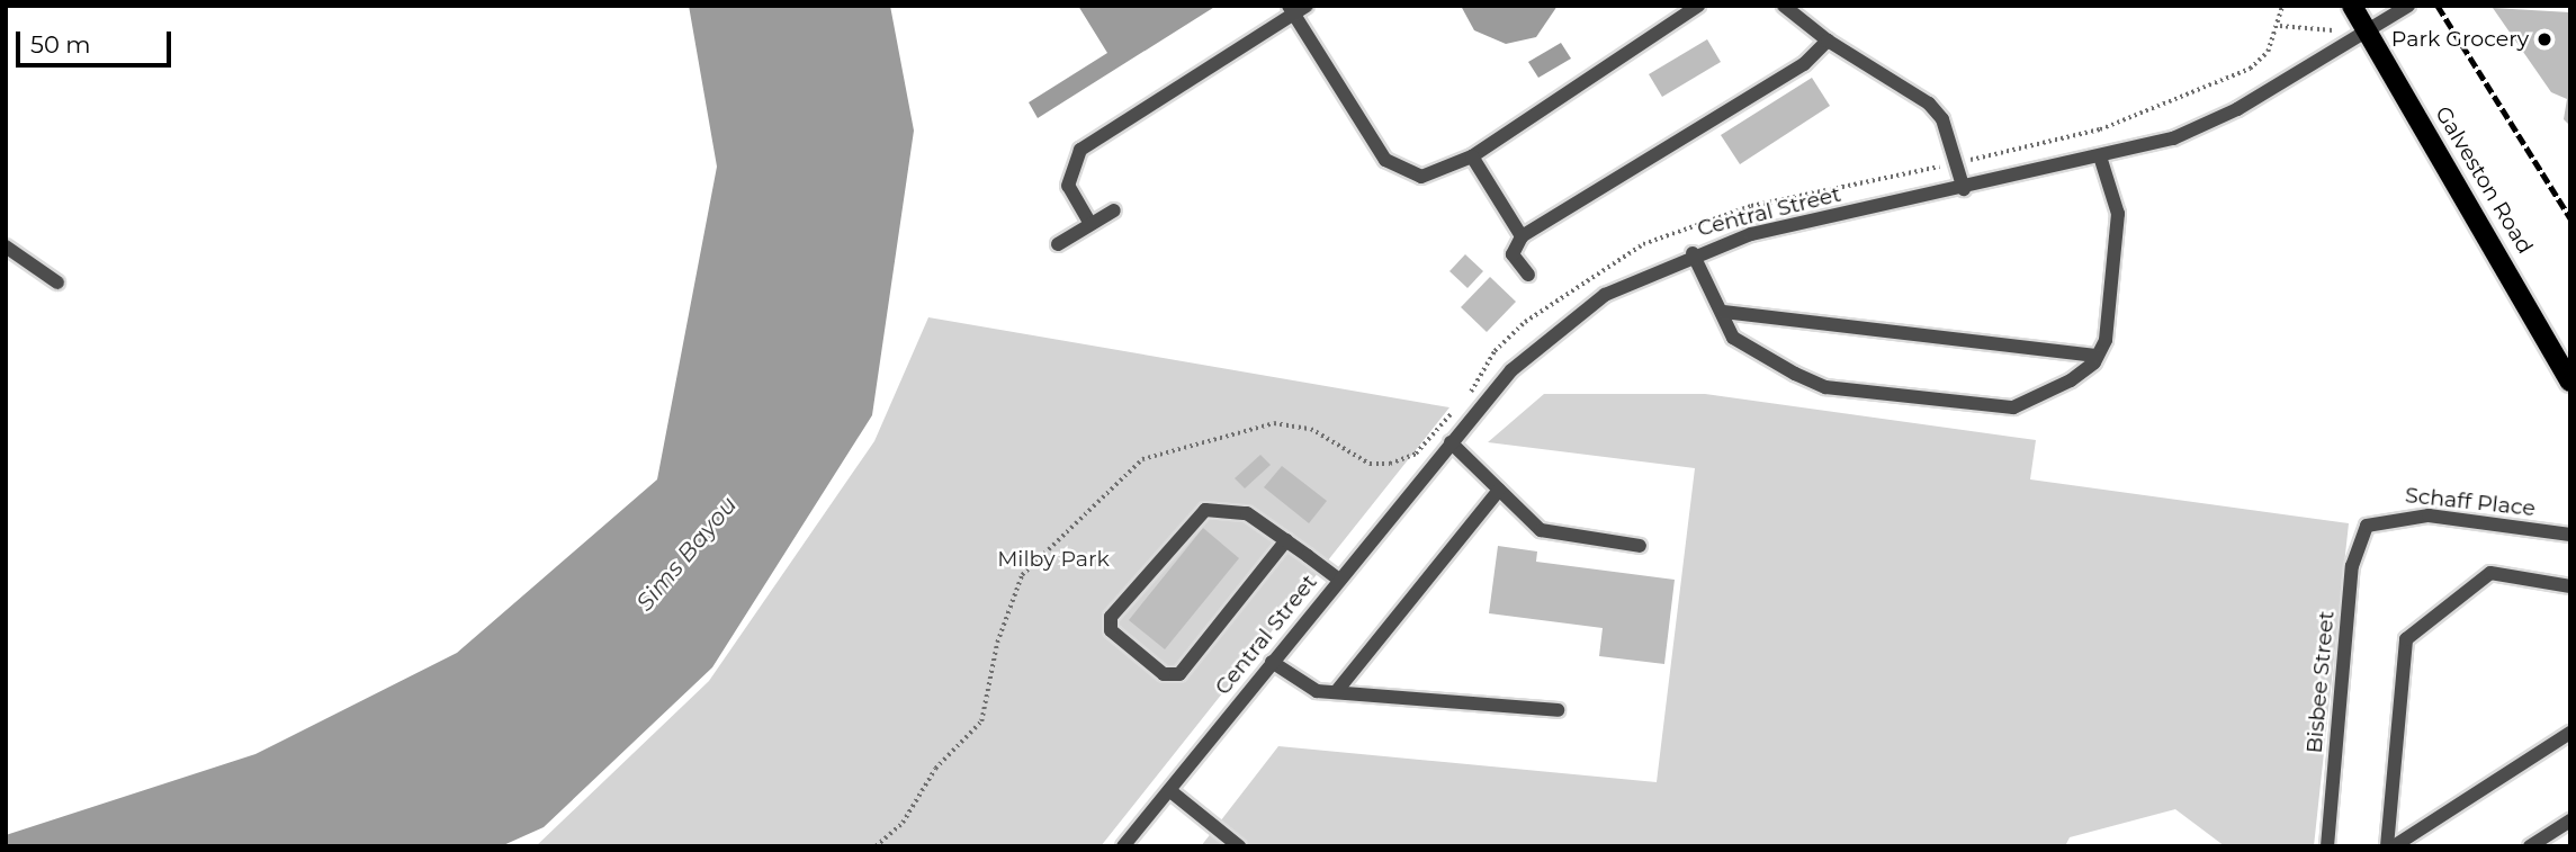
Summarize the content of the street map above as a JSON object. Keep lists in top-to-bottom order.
{
  "streets": {
    "main road": ["Galveston Road"],
    "street": ["Central Street", "Schaff Place", "Bisbee Street"]
  },
  "crossings": [
    ["Galveston Road", "Central Street"],
    ["Schaff Place", "Bisbee Street"]
  ],
  "water": ["Sims Bayou"],
  "parks": ["Milby Park"],
  "places": ["Park Grocery"],
  "scale_bar": "50 m"
}
